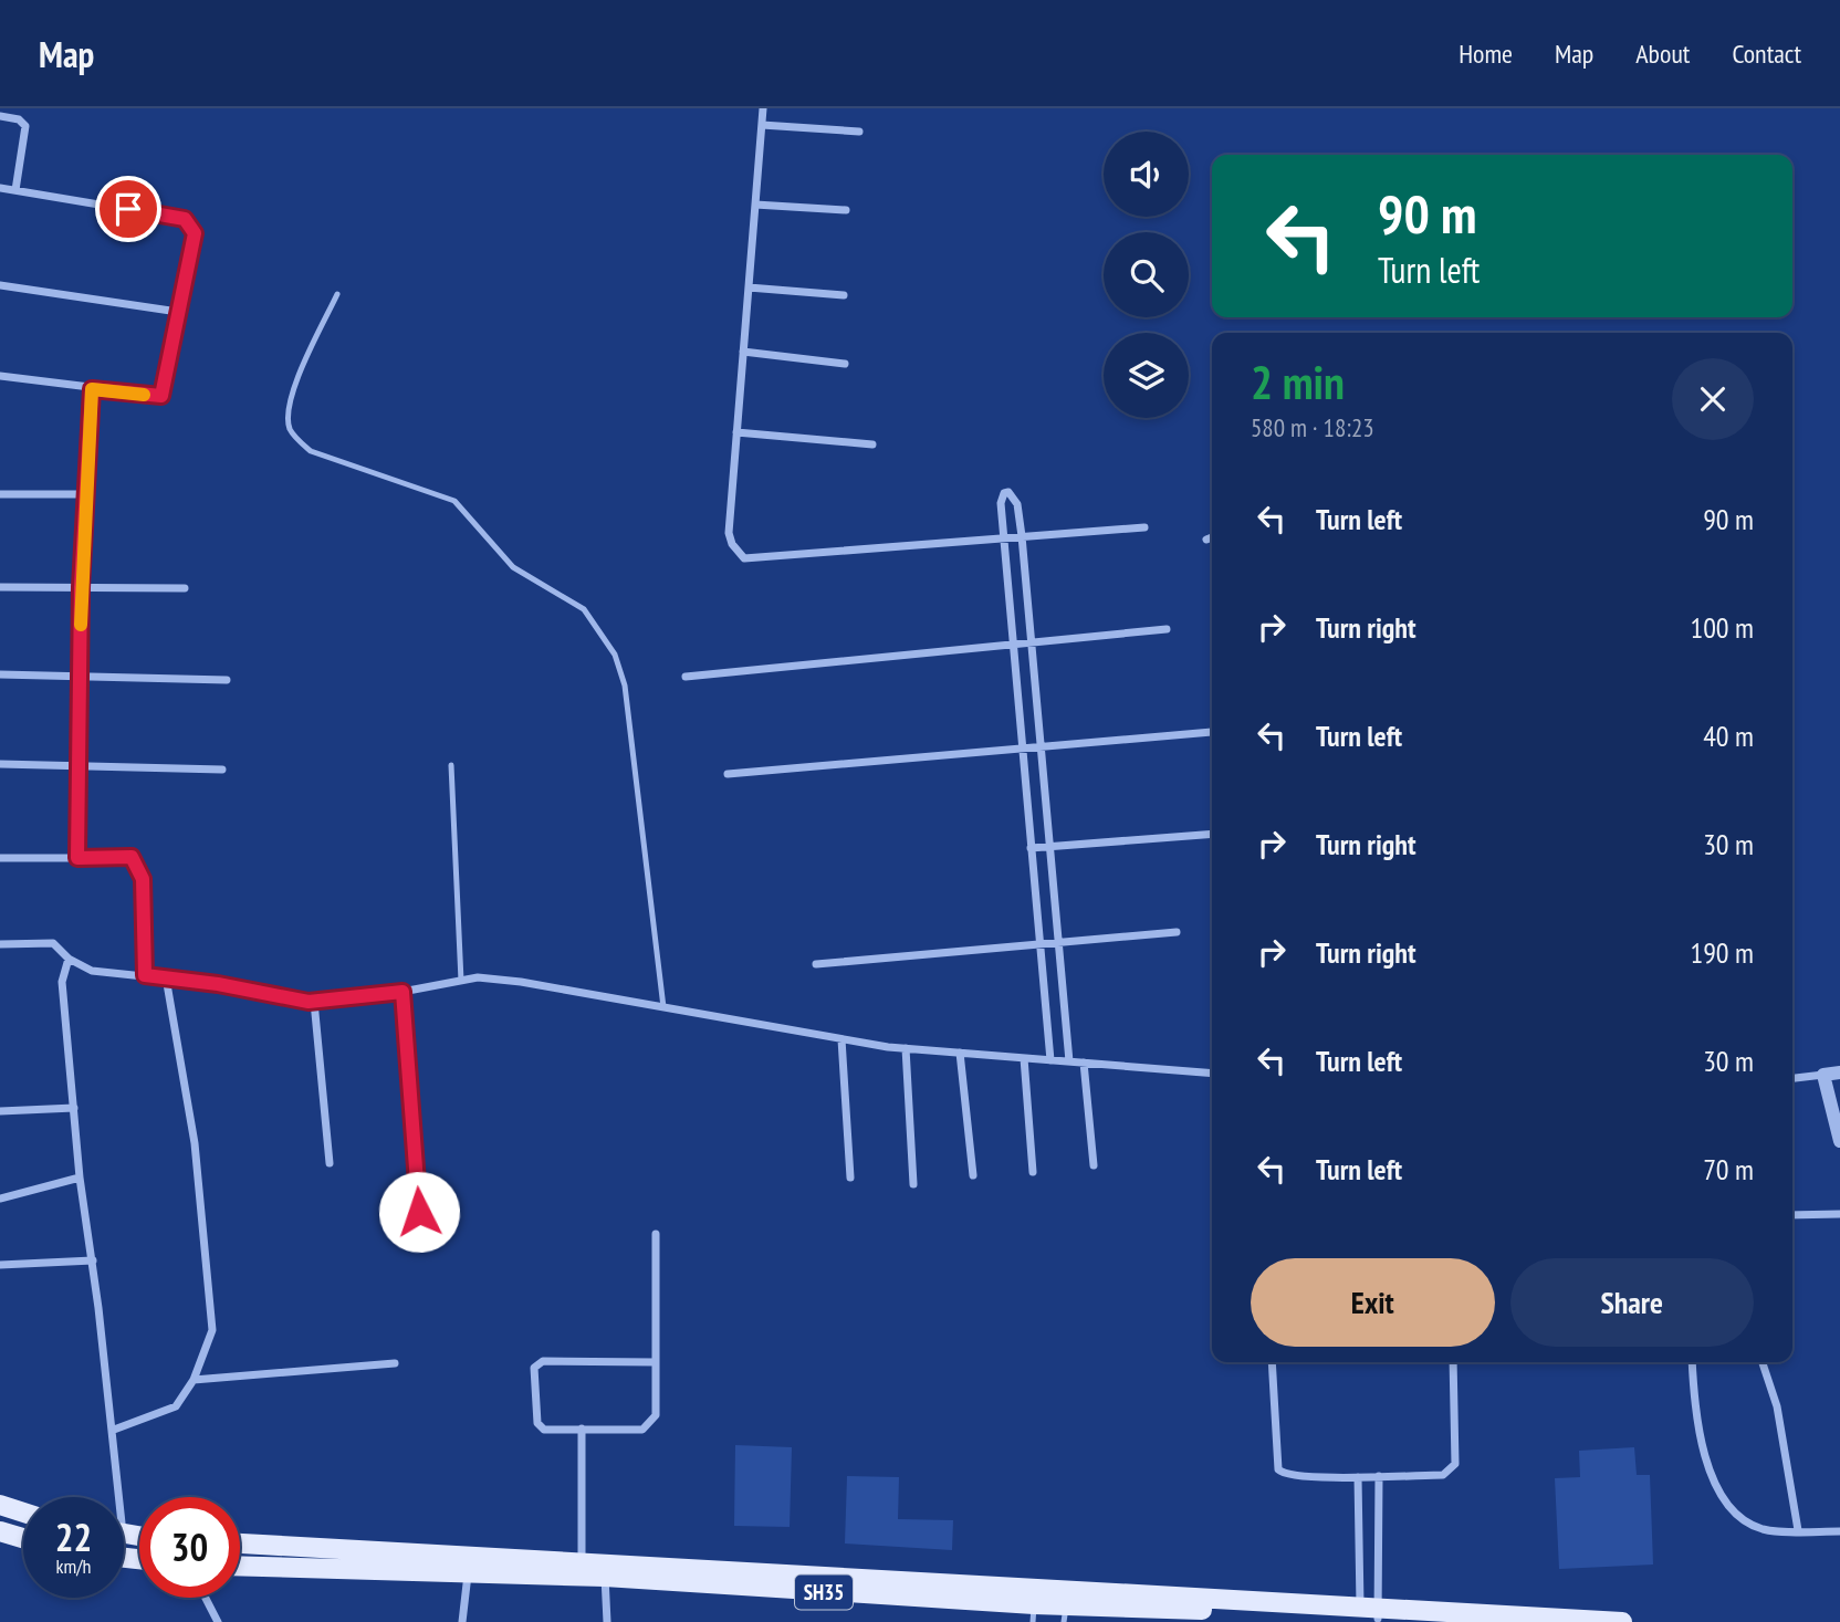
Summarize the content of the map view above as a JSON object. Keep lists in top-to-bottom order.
{
  "streets": {
    "main road": ["SH35"]
  },
  "page": {
    "header": "Map",
    "nav": [
      "Home",
      "Map",
      "About",
      "Contact"
    ],
    "turn": ["90 m", "Turn left"],
    "heading": ["2 min", "580 m · 18:23"],
    "list": [
      {
        "name": "Turn left",
        "value": "90 m"
      },
      {
        "name": "Turn right",
        "value": "100 m"
      },
      {
        "name": "Turn left",
        "value": "40 m"
      },
      {
        "name": "Turn right",
        "value": "30 m"
      },
      {
        "name": "Turn right",
        "value": "190 m"
      },
      {
        "name": "Turn left",
        "value": "30 m"
      },
      {
        "name": "Turn left",
        "value": "70 m"
      }
    ],
    "buttons": ["Exit", "Share"],
    "speed": "22 km/h",
    "limit": "30"
  }
}
